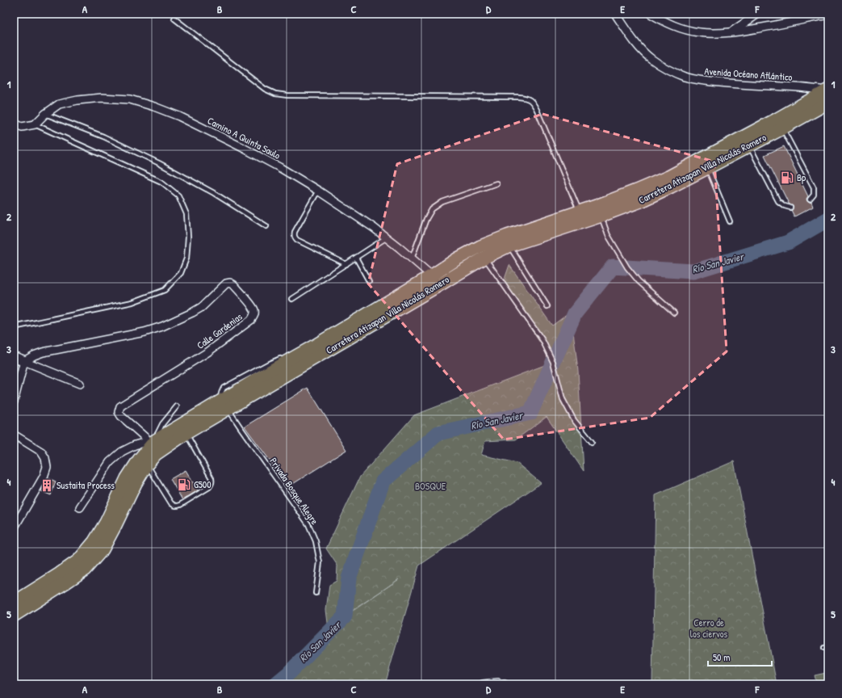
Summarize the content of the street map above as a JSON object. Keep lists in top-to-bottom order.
{
  "streets": {
    "main road": ["Carretera Atizapan Villa Nicolás Romero"],
    "street": ["Avenida Océano Atlántico", "Camino A Quinta Saulo", "Calle Gardenias"],
    "lane": ["Privada Bosque Alegre"]
  },
  "crossings": [
    ["Avenida Océano Atlántico", "Carretera Atizapan Villa Nicolás Romero"],
    ["Camino A Quinta Saulo", "Carretera Atizapan Villa Nicolás Romero"],
    ["Carretera Atizapan Villa Nicolás Romero", "Calle Gardenias"],
    ["Carretera Atizapan Villa Nicolás Romero", "Privada Bosque Alegre"]
  ],
  "water": ["Río San Javier"],
  "parks": ["BOSQUE", "Cerro de los ciervos"],
  "places": {
    "fuel station": ["Bp", "G500"],
    "building": ["Sustaita Process"]
  },
  "scale_bar": "50 m",
  "grid": {
    "columns": [
      "A",
      "B",
      "C",
      "D",
      "E",
      "F"
    ],
    "rows": [
      "1",
      "2",
      "3",
      "4",
      "5"
    ]
  }
}
